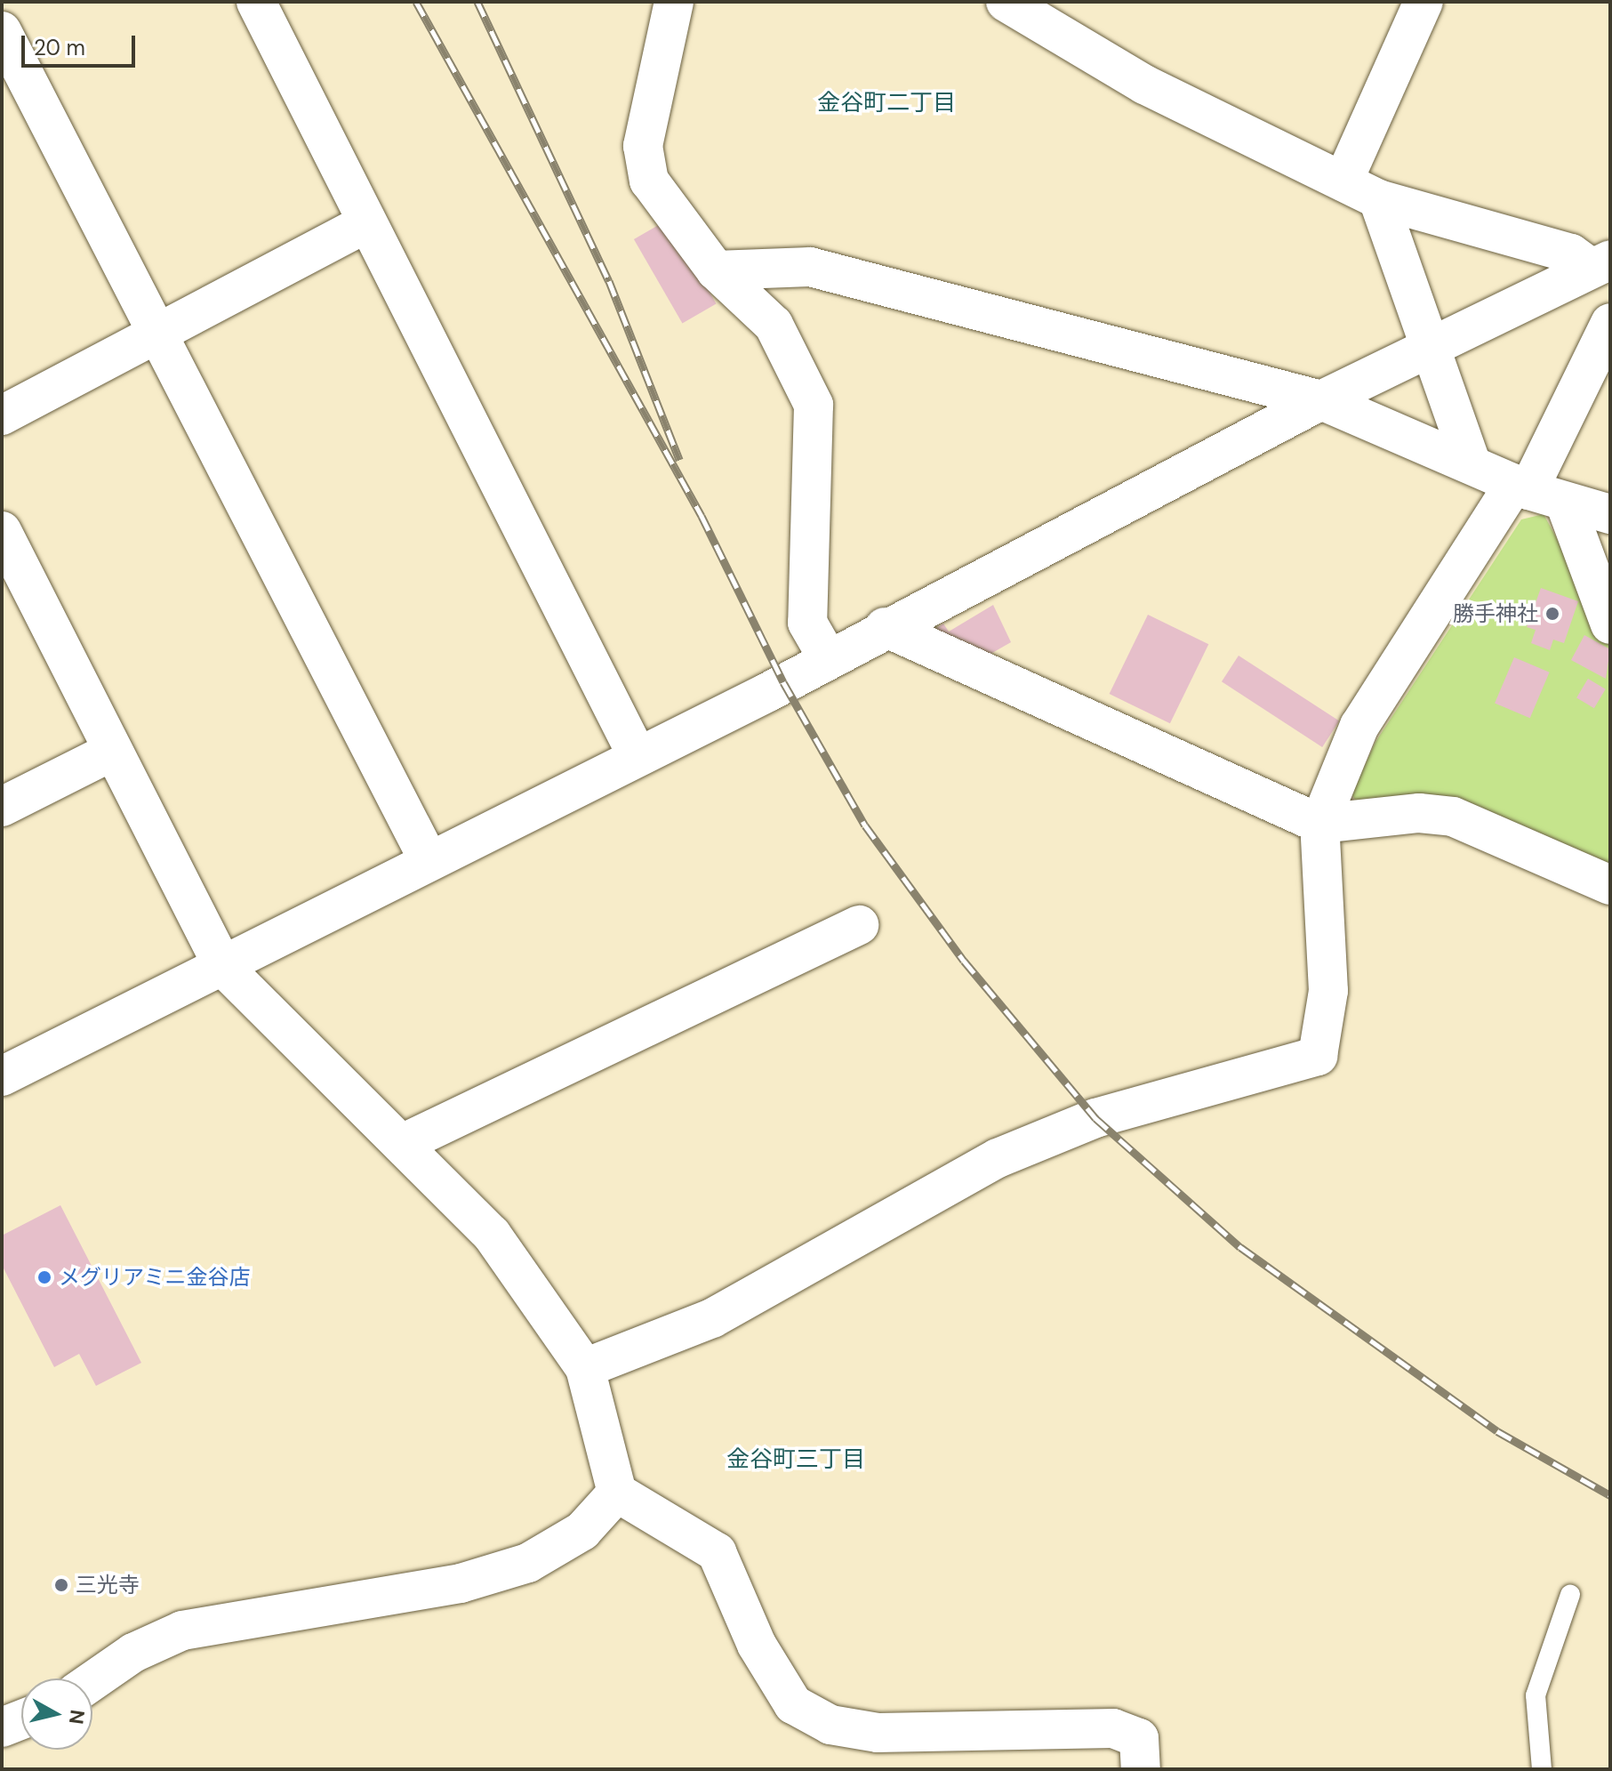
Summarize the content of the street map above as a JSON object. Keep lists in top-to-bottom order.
{
  "districts": ["金谷町二丁目", "金谷町三丁目"],
  "places": ["勝手神社", "メグリアミニ金谷店", "三光寺"],
  "scale_bar": "20 m",
  "north": "right"
}
